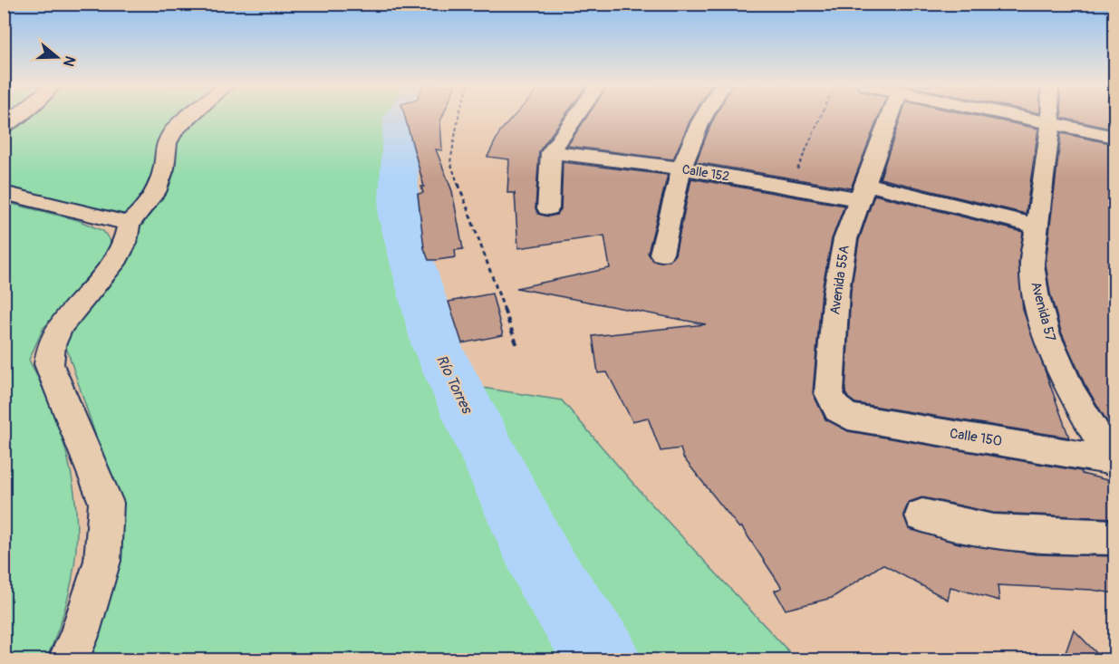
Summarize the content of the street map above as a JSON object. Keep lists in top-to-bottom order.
{
  "streets": {
    "lane": [
      "Calle 152",
      "Avenida 55A",
      "Avenida 57",
      "Calle 150"
    ]
  },
  "crossings": [
    ["Calle 152", "Avenida 55A"],
    ["Calle 152", "Avenida 57"],
    ["Avenida 55A", "Calle 150"],
    ["Avenida 57", "Calle 150"]
  ],
  "water": ["Río Torres"],
  "north": "right"
}
